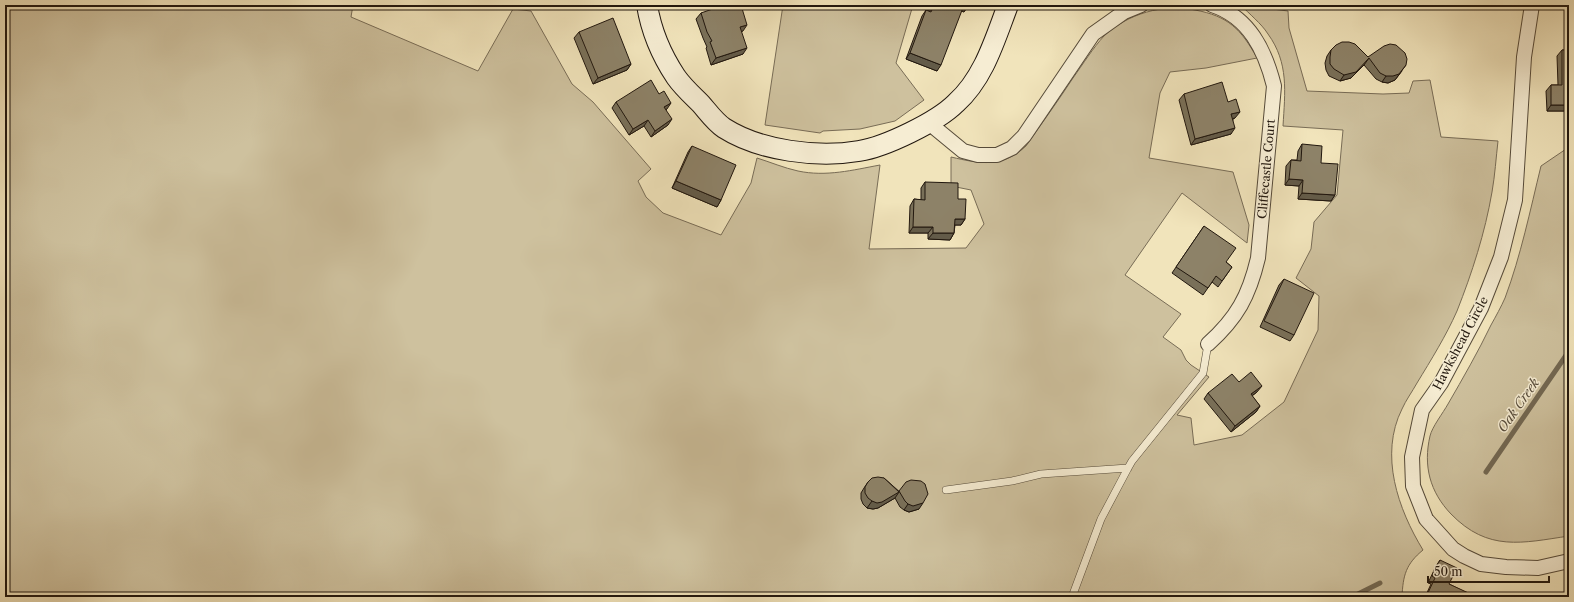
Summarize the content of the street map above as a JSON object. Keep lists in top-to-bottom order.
{
  "streets": {
    "street": ["Cliffecastle Court", "Hawkshead Circle"]
  },
  "water": ["Oak Creek"],
  "scale_bar": "50 m"
}
